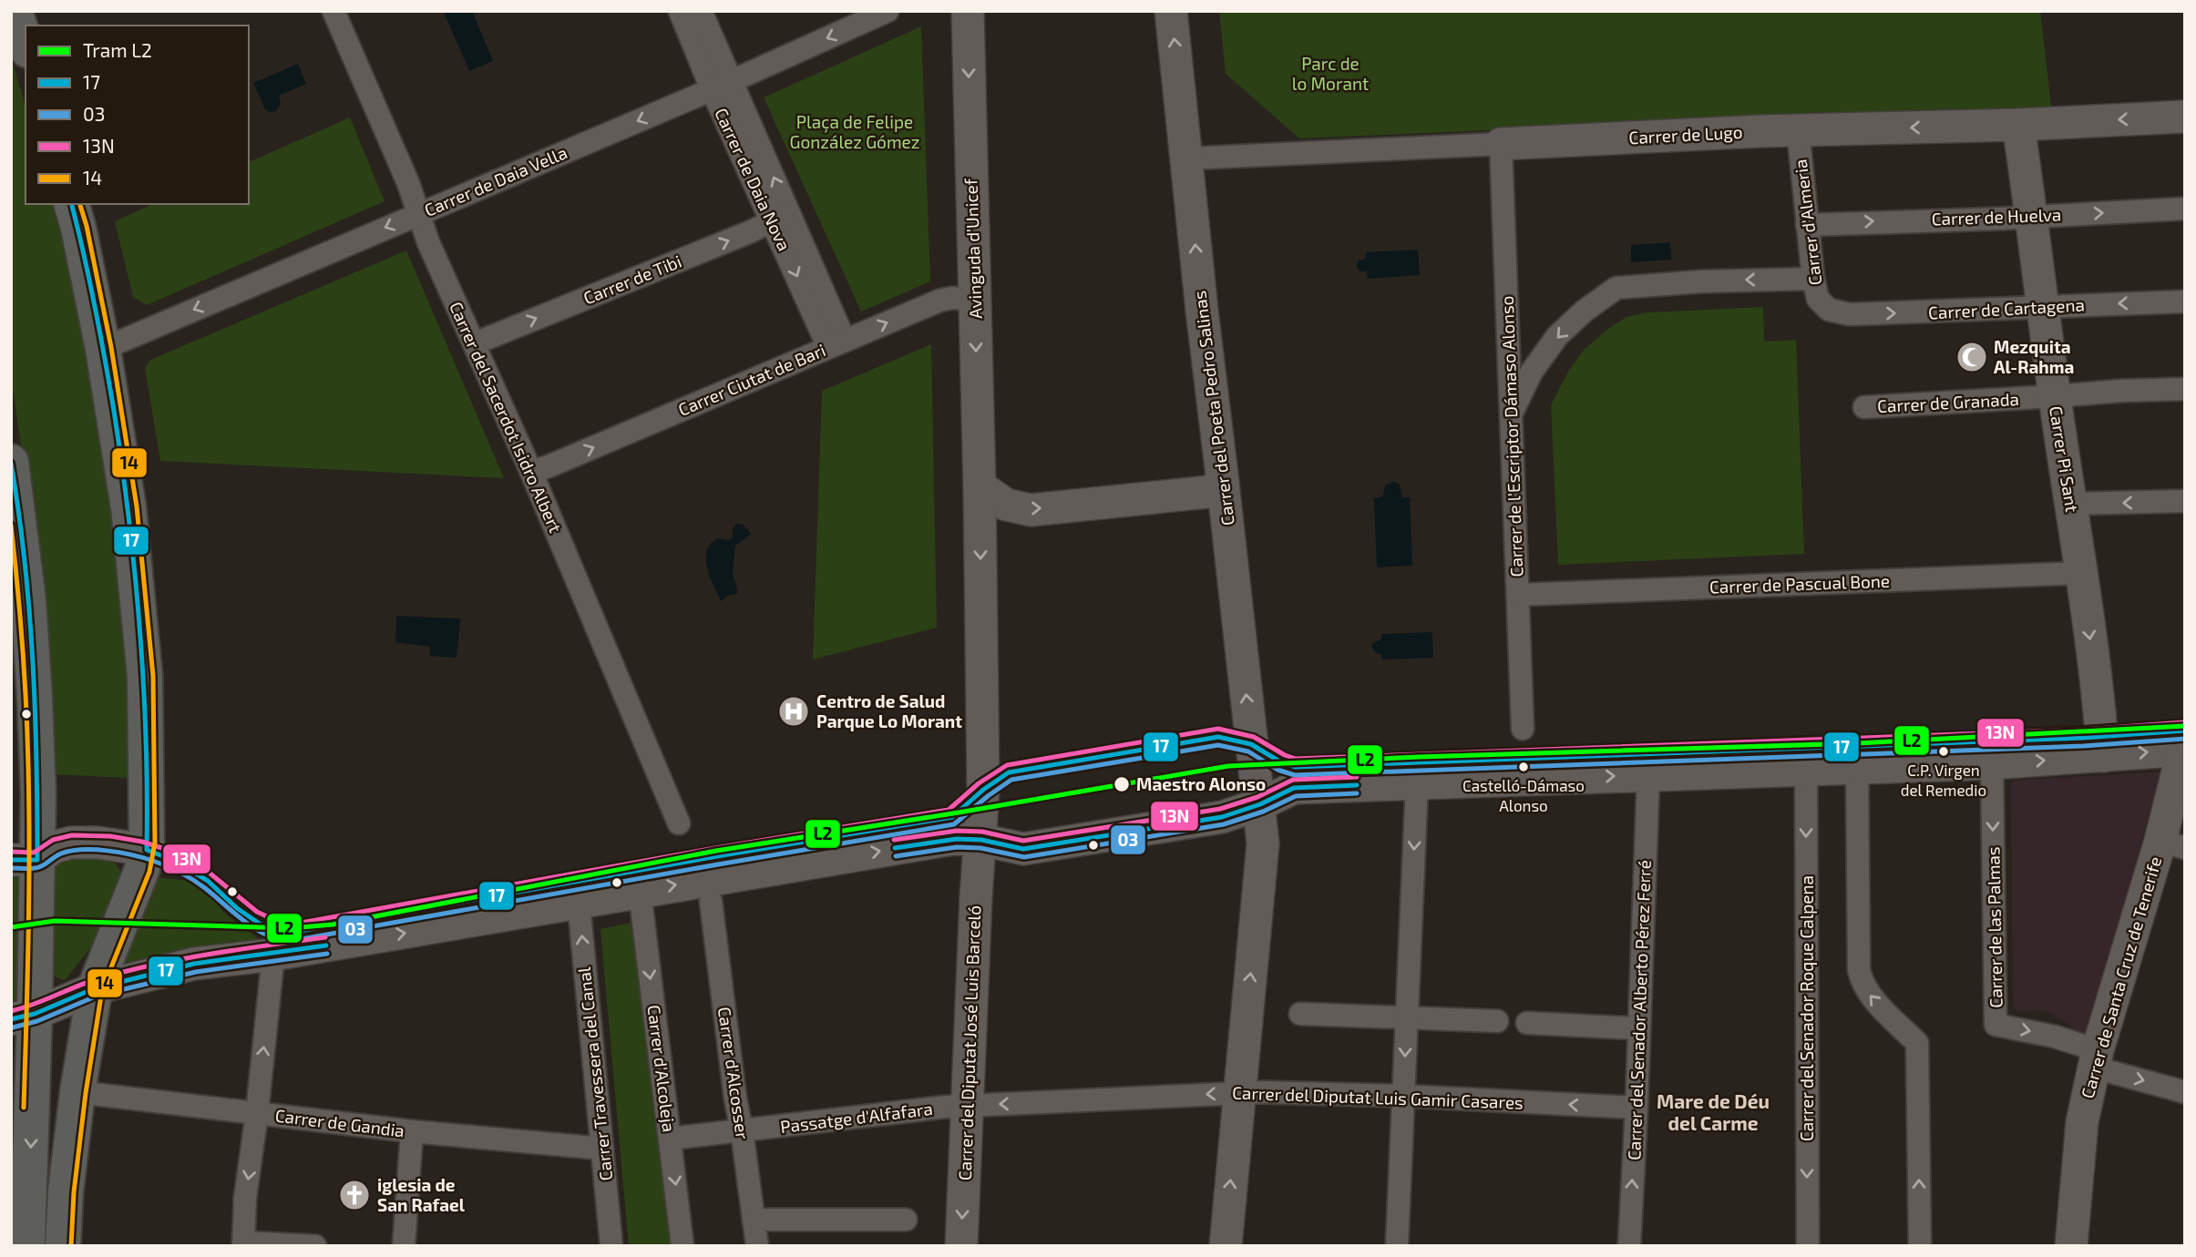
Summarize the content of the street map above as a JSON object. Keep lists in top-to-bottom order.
{
  "streets": {
    "main road": [
      "Carrer de Lugo",
      "Avinguda d'Unicef",
      "Carrer del Poeta Pedro Salinas",
      "Carrer Pi Sant",
      "Carrer de Santa Cruz de Tenerife",
      "Carrer del Diputat José Luis Barceló"
    ],
    "street": [
      "Carrer de Daia Nova",
      "Carrer de Daia Vella",
      "Carrer de Huelva",
      "Carrer d'Almeria",
      "Carrer de Tibi",
      "Carrer de Cartagena",
      "Carrer Ciutat de Bari",
      "Carrer de Granada",
      "Carrer del Sacerdot Isidro Albert",
      "Carrer de l'Escriptor Dámaso Alonso",
      "Carrer de Pascual Bone",
      "Carrer de las Palmas",
      "Carrer del Senador Roque Calpena",
      "Carrer del Senador Alberto Pérez Ferré",
      "Carrer d'Alcoleja",
      "Carrer d'Alcosser",
      "Carrer Travessera del Canal",
      "Carrer del Diputat Luis Gamir Casares",
      "Passatge d'Alfafara",
      "Carrer de Gandia"
    ]
  },
  "crossings": [
    ["Carrer de Lugo", "Carrer d'Almeria"],
    ["Carrer de Lugo", "Carrer del Poeta Pedro Salinas"],
    ["Carrer de Lugo", "Carrer de l'Escriptor Dámaso Alonso"],
    ["Carrer de Lugo", "Carrer Pi Sant"],
    ["Carrer de Daia Nova", "Carrer de Daia Vella"],
    ["Carrer de Daia Nova", "Carrer de Tibi"],
    ["Carrer de Daia Nova", "Carrer Ciutat de Bari"],
    ["Carrer de Daia Vella", "Carrer del Sacerdot Isidro Albert"],
    ["Carrer de Huelva", "Carrer d'Almeria"],
    ["Carrer de Huelva", "Carrer Pi Sant"],
    ["Carrer d'Almeria", "Carrer de Cartagena"],
    ["Avinguda d'Unicef", "Carrer Ciutat de Bari"],
    ["Avinguda d'Unicef", "Carrer del Diputat José Luis Barceló"],
    ["Carrer de Tibi", "Carrer del Sacerdot Isidro Albert"],
    ["Carrer de Cartagena", "Carrer Pi Sant"],
    ["Carrer Ciutat de Bari", "Carrer del Sacerdot Isidro Albert"],
    ["Carrer de Granada", "Carrer Pi Sant"],
    ["Carrer del Poeta Pedro Salinas", "Carrer del Diputat Luis Gamir Casares"],
    ["Carrer de l'Escriptor Dámaso Alonso", "Carrer de Pascual Bone"],
    ["Carrer Pi Sant", "Carrer de Pascual Bone"],
    ["Carrer de las Palmas", "Carrer de Santa Cruz de Tenerife"],
    ["Carrer del Senador Alberto Pérez Ferré", "Carrer del Diputat Luis Gamir Casares"],
    ["Carrer del Diputat José Luis Barceló", "Carrer del Diputat Luis Gamir Casares"],
    ["Carrer del Diputat José Luis Barceló", "Passatge d'Alfafara"],
    ["Carrer d'Alcoleja", "Passatge d'Alfafara"],
    ["Carrer d'Alcosser", "Passatge d'Alfafara"],
    ["Carrer Travessera del Canal", "Carrer de Gandia"],
    ["Carrer del Diputat Luis Gamir Casares", "Passatge d'Alfafara"]
  ],
  "one_way": [
    "Carrer de Lugo",
    "Carrer de Daia Vella",
    "Carrer de Huelva",
    "Avinguda d'Unicef",
    "Carrer de Tibi",
    "Carrer Ciutat de Bari",
    "Carrer del Poeta Pedro Salinas",
    "Carrer d'Alcoleja",
    "Carrer Travessera del Canal"
  ],
  "districts": ["Mare de Déu del Carme"],
  "parks": ["Parc de lo Morant", "Plaça de Felipe González Gómez"],
  "places": {
    "mosque": ["Mezquita Al-Rahma"],
    "hospital": ["Centro de Salud Parque Lo Morant"],
    "other": ["C.P. Virgen del Remedio", "Castelló-Dámaso Alonso", "Maestro Alonso"],
    "church": ["iglesia de San Rafael"]
  },
  "lines": [
    "transit line 17",
    "transit line 14",
    "transit line 13N",
    "tram line L2",
    "transit line 03"
  ],
  "legend": [
    "Tram L2",
    "17",
    "03",
    "13N",
    "14"
  ]
}
